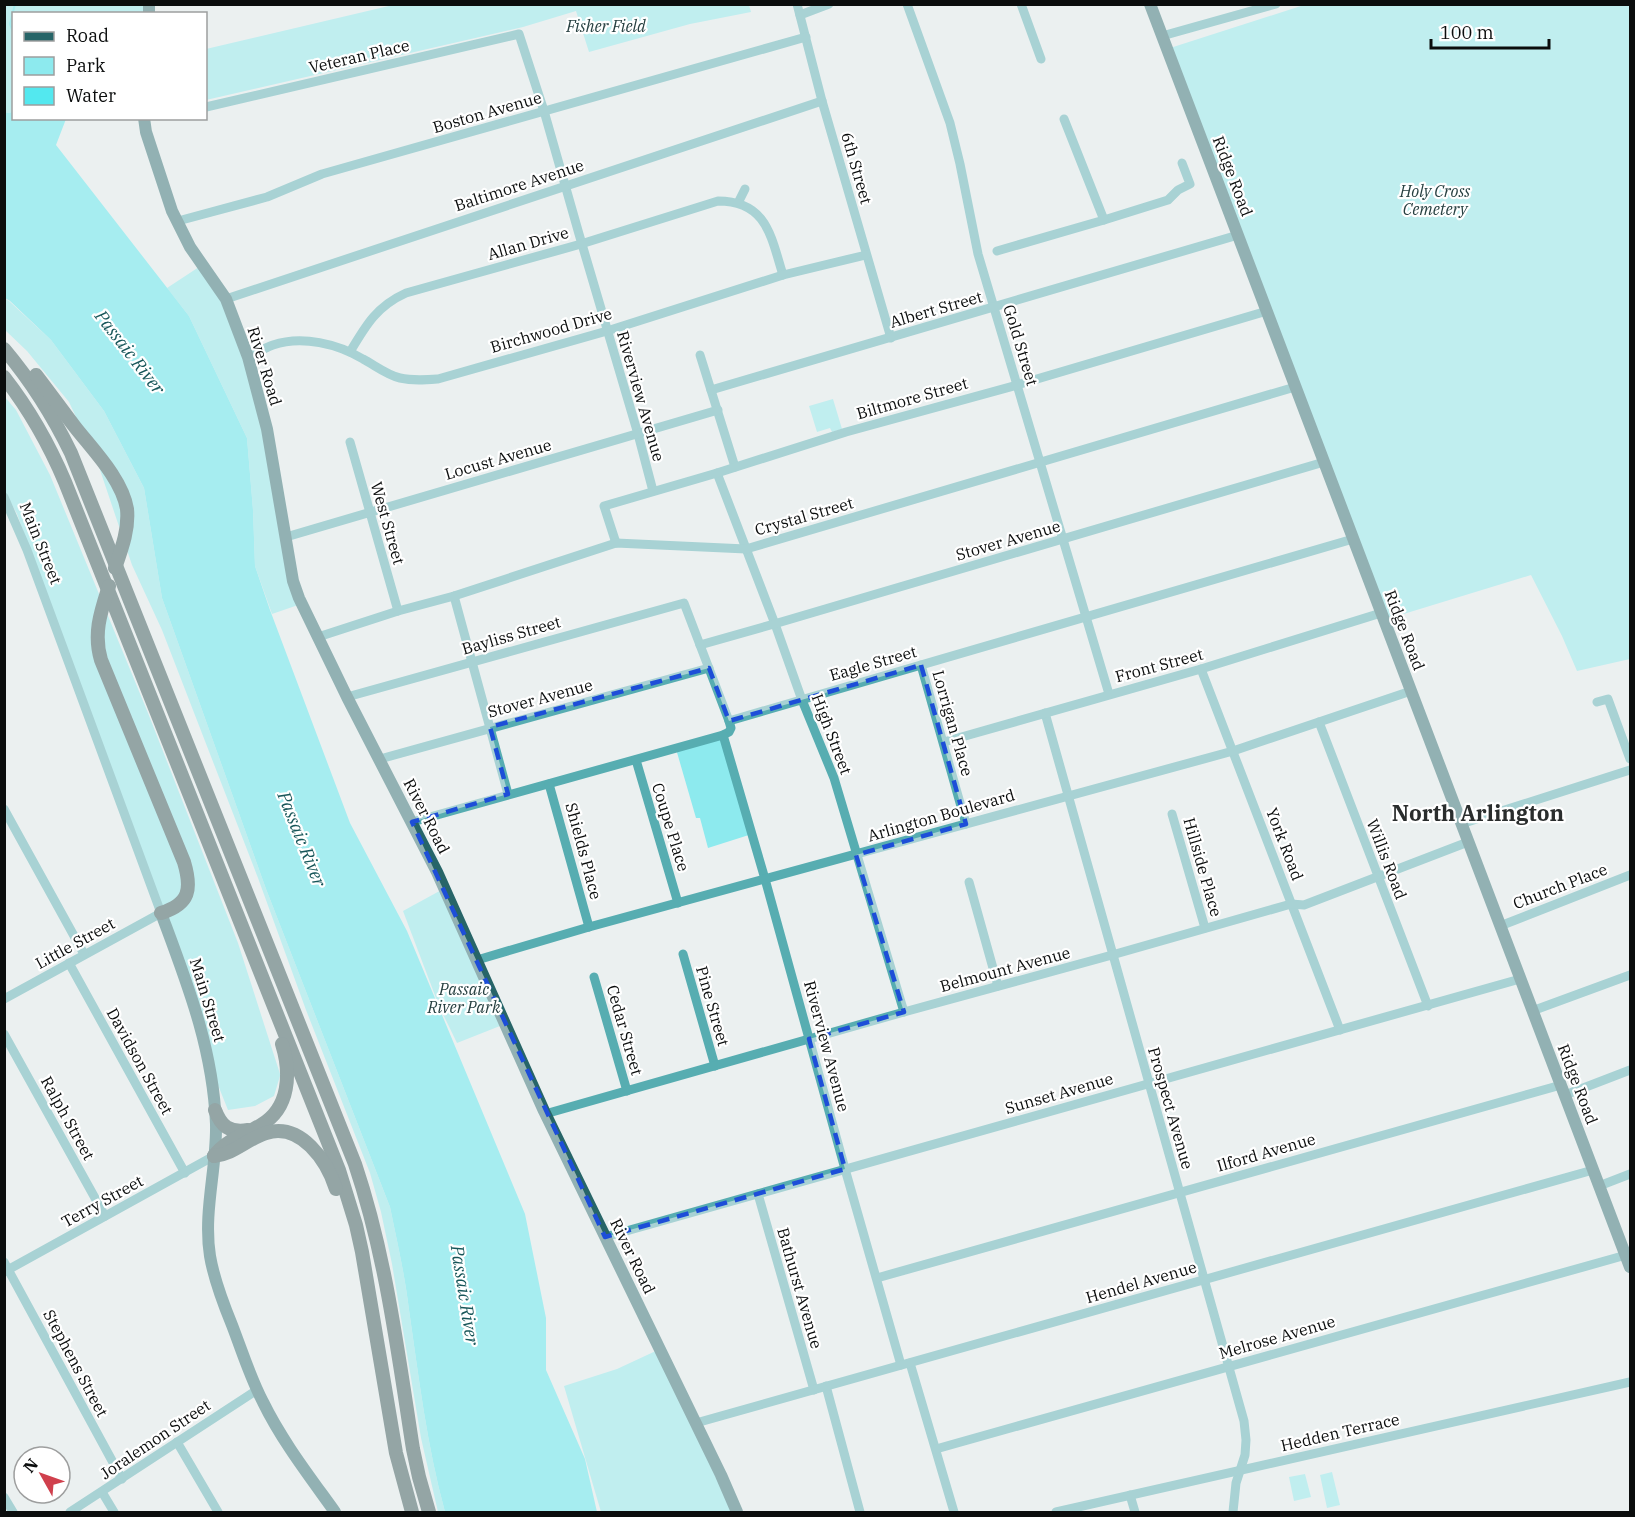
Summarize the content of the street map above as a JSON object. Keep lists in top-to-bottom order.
{
  "streets": {
    "main road": ["Ridge Road", "River Road", "Main Street"],
    "street": [
      "Veteran Place",
      "Boston Avenue",
      "6th Street",
      "Baltimore Avenue",
      "Allan Drive",
      "Albert Street",
      "Birchwood Drive",
      "Gold Street",
      "Riverview Avenue",
      "Biltmore Street",
      "Locust Avenue",
      "Crystal Street",
      "West Street",
      "Stover Avenue",
      "Bayliss Street",
      "Eagle Street",
      "Front Street",
      "Lorrigan Place",
      "High Street",
      "Arlington Boulevard",
      "Coupe Place",
      "York Road",
      "Shields Place",
      "Willis Road",
      "Hillside Place",
      "Church Place",
      "Little Street",
      "Belmount Avenue",
      "Pine Street",
      "Cedar Street",
      "Davidson Street",
      "Sunset Avenue",
      "Prospect Avenue",
      "Ralph Street",
      "Ilford Avenue",
      "Terry Street",
      "Hendel Avenue",
      "Bathurst Avenue",
      "Melrose Avenue",
      "Stephens Street",
      "Hedden Terrace",
      "Joralemon Street"
    ]
  },
  "crossings": [
    ["Veteran Place", "Riverview Avenue"],
    ["Boston Avenue", "6th Street"],
    ["Boston Avenue", "River Road"],
    ["Boston Avenue", "Riverview Avenue"],
    ["6th Street", "Baltimore Avenue"],
    ["6th Street", "Albert Street"],
    ["6th Street", "Birchwood Drive"],
    ["Ridge Road", "Albert Street"],
    ["Ridge Road", "Biltmore Street"],
    ["Ridge Road", "Crystal Street"],
    ["Ridge Road", "Stover Avenue"],
    ["Ridge Road", "Eagle Street"],
    ["Ridge Road", "Front Street"],
    ["Ridge Road", "Arlington Boulevard"],
    ["Ridge Road", "Church Place"],
    ["Ridge Road", "Belmount Avenue"],
    ["Ridge Road", "Sunset Avenue"],
    ["Ridge Road", "Ilford Avenue"],
    ["Ridge Road", "Hendel Avenue"],
    ["Ridge Road", "Melrose Avenue"],
    ["Baltimore Avenue", "River Road"],
    ["Baltimore Avenue", "Riverview Avenue"],
    ["Allan Drive", "Birchwood Drive"],
    ["Allan Drive", "Riverview Avenue"],
    ["Albert Street", "Gold Street"],
    ["Birchwood Drive", "River Road"],
    ["Birchwood Drive", "Riverview Avenue"],
    ["Gold Street", "Biltmore Street"],
    ["Gold Street", "Crystal Street"],
    ["Gold Street", "Stover Avenue"],
    ["Gold Street", "Eagle Street"],
    ["Gold Street", "Front Street"],
    ["River Road", "Locust Avenue"],
    ["River Road", "Crystal Street"],
    ["River Road", "Stover Avenue"],
    ["River Road", "Bayliss Street"],
    ["River Road", "Arlington Boulevard"],
    ["River Road", "Belmount Avenue"],
    ["River Road", "Sunset Avenue"],
    ["River Road", "Hendel Avenue"],
    ["Riverview Avenue", "Biltmore Street"],
    ["Riverview Avenue", "Locust Avenue"],
    ["Riverview Avenue", "Arlington Boulevard"],
    ["Riverview Avenue", "Belmount Avenue"],
    ["Riverview Avenue", "Sunset Avenue"],
    ["Riverview Avenue", "Ilford Avenue"],
    ["Riverview Avenue", "Hendel Avenue"],
    ["Riverview Avenue", "Melrose Avenue"],
    ["Biltmore Street", "Crystal Street"],
    ["Biltmore Street", "High Street"],
    ["Locust Avenue", "West Street"],
    ["Crystal Street", "West Street"],
    ["Crystal Street", "High Street"],
    ["Stover Avenue", "Bayliss Street"],
    ["Stover Avenue", "High Street"],
    ["Main Street", "Little Street"],
    ["Main Street", "Terry Street"],
    ["Main Street", "Joralemon Street"],
    ["Eagle Street", "Lorrigan Place"],
    ["Eagle Street", "High Street"],
    ["Front Street", "Lorrigan Place"],
    ["Front Street", "York Road"],
    ["Front Street", "Prospect Avenue"],
    ["Lorrigan Place", "Arlington Boulevard"],
    ["High Street", "Arlington Boulevard"],
    ["High Street", "Belmount Avenue"],
    ["Arlington Boulevard", "Coupe Place"],
    ["Arlington Boulevard", "York Road"],
    ["Arlington Boulevard", "Shields Place"],
    ["Arlington Boulevard", "Willis Road"],
    ["Arlington Boulevard", "Prospect Avenue"],
    ["York Road", "Belmount Avenue"],
    ["York Road", "Sunset Avenue"],
    ["Willis Road", "Belmount Avenue"],
    ["Willis Road", "Sunset Avenue"],
    ["Hillside Place", "Belmount Avenue"],
    ["Little Street", "Davidson Street"],
    ["Belmount Avenue", "Pine Street"],
    ["Belmount Avenue", "Cedar Street"],
    ["Belmount Avenue", "Prospect Avenue"],
    ["Davidson Street", "Terry Street"],
    ["Sunset Avenue", "Prospect Avenue"],
    ["Sunset Avenue", "Bathurst Avenue"],
    ["Prospect Avenue", "Ilford Avenue"],
    ["Prospect Avenue", "Hendel Avenue"],
    ["Prospect Avenue", "Melrose Avenue"],
    ["Prospect Avenue", "Hedden Terrace"],
    ["Ralph Street", "Terry Street"],
    ["Terry Street", "Stephens Street"],
    ["Hendel Avenue", "Bathurst Avenue"],
    ["Stephens Street", "Joralemon Street"]
  ],
  "districts": ["North Arlington"],
  "water": ["Passaic River"],
  "parks": ["Fisher Field", "Holy Cross Cemetery", "Passaic River Park"],
  "legend": ["Road", "Park", "Water"],
  "scale_bar": "100 m",
  "north": "top left"
}
